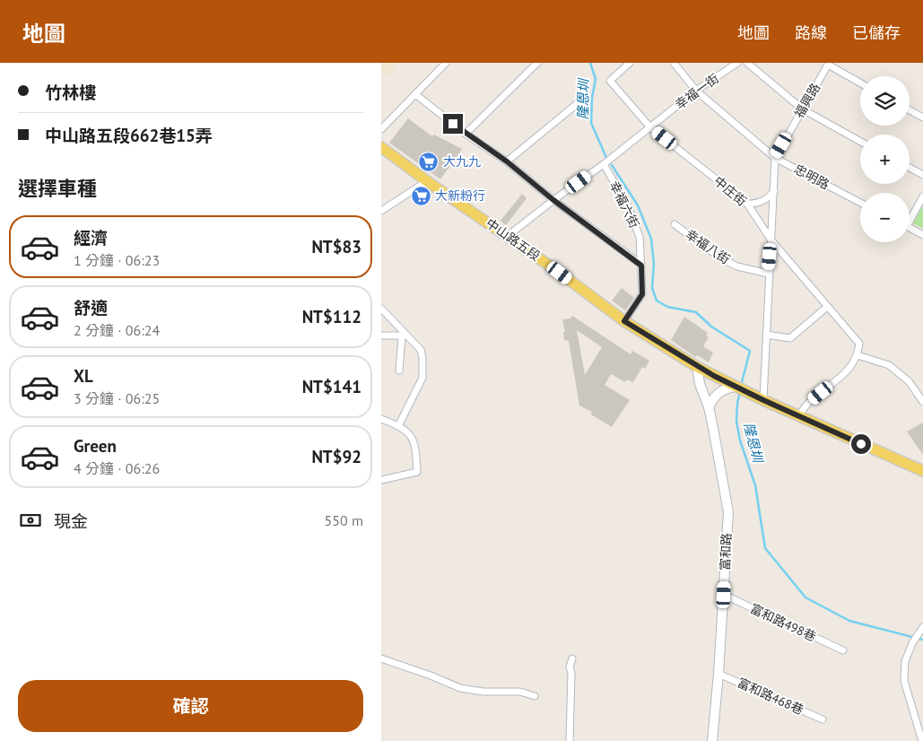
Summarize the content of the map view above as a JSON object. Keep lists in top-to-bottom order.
{
  "streets": {
    "main road": ["中山路五段"],
    "street": [
      "幸福一街",
      "福興路",
      "忠明路",
      "中庄街",
      "幸福六街",
      "幸福八街",
      "富和路",
      "富和路498巷",
      "富和路468巷"
    ]
  },
  "crossings": [
    ["幸福一街", "忠明路"],
    ["幸福一街", "中庄街"],
    ["幸福一街", "幸福六街"],
    ["幸福一街", "中山路五段"],
    ["福興路", "忠明路"],
    ["福興路", "中庄街"],
    ["福興路", "中山路五段"],
    ["福興路", "幸福八街"],
    ["幸福六街", "中山路五段"],
    ["中山路五段", "富和路"],
    ["富和路", "富和路498巷"],
    ["富和路", "富和路468巷"]
  ],
  "water": ["隆恩圳"],
  "places": {
    "supermarket": ["大九九", "大新粉行"]
  },
  "page": {
    "header": "地圖",
    "nav": ["地圖", "路線", "已儲存"],
    "banner": ["竹林樓", "中山路五段662巷15弄"],
    "map_buttons": ["+", "−"],
    "heading": "選擇車種",
    "list": [
      {
        "name": "經濟",
        "note": "1 分鐘 · 06:23",
        "value": "NT$83"
      },
      {
        "name": "舒適",
        "note": "2 分鐘 · 06:24",
        "value": "NT$112"
      },
      {
        "name": "XL",
        "note": "3 分鐘 · 06:25",
        "value": "NT$141"
      },
      {
        "name": "Green",
        "note": "4 分鐘 · 06:26",
        "value": "NT$92"
      }
    ],
    "pay": ["現金", "550 m"],
    "buttons": "確認"
  }
}
